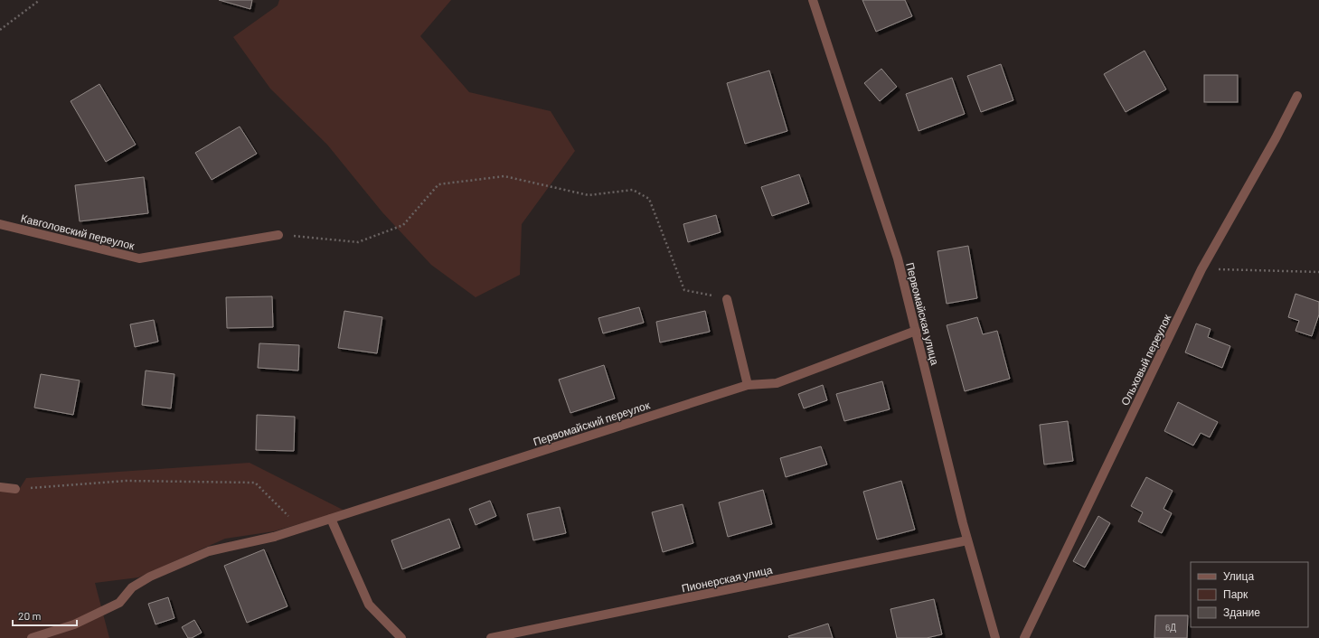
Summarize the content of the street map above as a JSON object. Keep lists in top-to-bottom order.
{
  "streets": {
    "street": [
      "Кавголовский переулок",
      "Первомайская улица",
      "Ольховый переулок",
      "Первомайский переулок",
      "Пионерская улица"
    ]
  },
  "crossings": [
    ["Первомайская улица", "Первомайский переулок"],
    ["Первомайская улица", "Пионерская улица"]
  ],
  "house_numbers": ["6Д"],
  "legend": ["Улица", "Парк", "Здание"],
  "scale_bar": "20 m"
}
